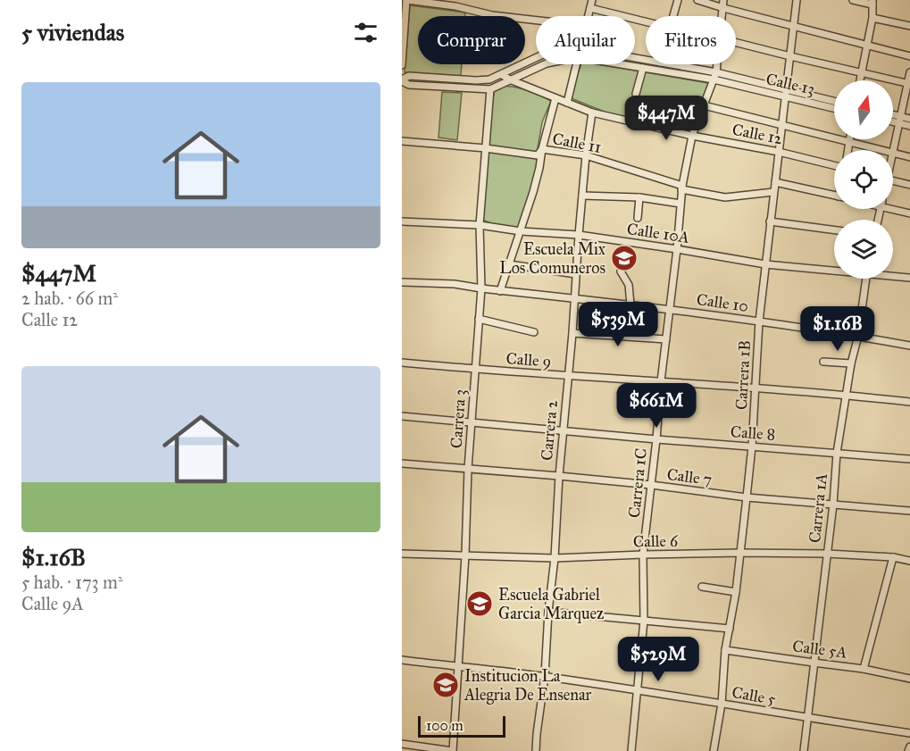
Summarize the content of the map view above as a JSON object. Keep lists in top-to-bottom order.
{
  "streets": {
    "street": [
      "Calle 13",
      "Calle 12",
      "Calle 11",
      "Calle 10A",
      "Calle 10",
      "Calle 9",
      "Carrera 1B",
      "Carrera 3",
      "Carrera 2",
      "Calle 8",
      "Calle 7",
      "Carrera 1C",
      "Carrera 1A",
      "Calle 6",
      "Calle 5A",
      "Calle 5"
    ]
  },
  "crossings": [
    ["Calle 13", "Calle 12"],
    ["Calle 13", "Carrera 1B"],
    ["Calle 13", "Carrera 1C"],
    ["Calle 12", "Carrera 1B"],
    ["Calle 12", "Carrera 2"],
    ["Calle 12", "Carrera 1C"],
    ["Calle 11", "Carrera 1B"],
    ["Calle 11", "Carrera 3"],
    ["Calle 11", "Carrera 2"],
    ["Calle 11", "Carrera 1C"],
    ["Calle 10A", "Carrera 1B"],
    ["Calle 10A", "Carrera 3"],
    ["Calle 10A", "Carrera 2"],
    ["Calle 10A", "Carrera 1C"],
    ["Calle 10", "Carrera 1B"],
    ["Calle 10", "Carrera 3"],
    ["Calle 10", "Carrera 2"],
    ["Calle 10", "Carrera 1C"],
    ["Calle 10", "Carrera 1A"],
    ["Calle 9", "Carrera 1B"],
    ["Calle 9", "Carrera 3"],
    ["Calle 9", "Carrera 2"],
    ["Calle 9", "Carrera 1C"],
    ["Calle 9", "Carrera 1A"],
    ["Carrera 1B", "Calle 8"],
    ["Carrera 1B", "Calle 7"],
    ["Carrera 1B", "Calle 6"],
    ["Carrera 1B", "Calle 5A"],
    ["Carrera 1B", "Calle 5"],
    ["Carrera 3", "Calle 8"],
    ["Carrera 3", "Calle 7"],
    ["Carrera 3", "Calle 6"],
    ["Carrera 3", "Calle 5"],
    ["Carrera 2", "Calle 8"],
    ["Carrera 2", "Calle 7"],
    ["Carrera 2", "Calle 6"],
    ["Carrera 2", "Calle 5"],
    ["Calle 8", "Carrera 1C"],
    ["Calle 8", "Carrera 1A"],
    ["Calle 7", "Carrera 1C"],
    ["Calle 7", "Carrera 1A"],
    ["Carrera 1C", "Calle 6"],
    ["Carrera 1C", "Calle 5"],
    ["Carrera 1A", "Calle 6"],
    ["Carrera 1A", "Calle 5A"],
    ["Carrera 1A", "Calle 5"]
  ],
  "places": {
    "school or university": ["Escuela Mix Los Comuneros", "Escuela Gabriel Garcia Marquez", "Institucion La Alegria De Ensenar"]
  },
  "scale_bar": "100 m",
  "north": "top",
  "page": {
    "heading": "5 viviendas",
    "chip": ["Comprar", "Alquilar", "Filtros"],
    "list": [
      {
        "name": "$447M",
        "note": "2 hab. · 66 m² · Calle 12"
      },
      {
        "name": "$1.16B",
        "note": "5 hab. · 173 m² · Calle 9A"
      }
    ],
    "price": [
      "$447M",
      "$539M",
      "$1.16B",
      "$661M",
      "$529M"
    ],
    "scale": "100 m"
  }
}
